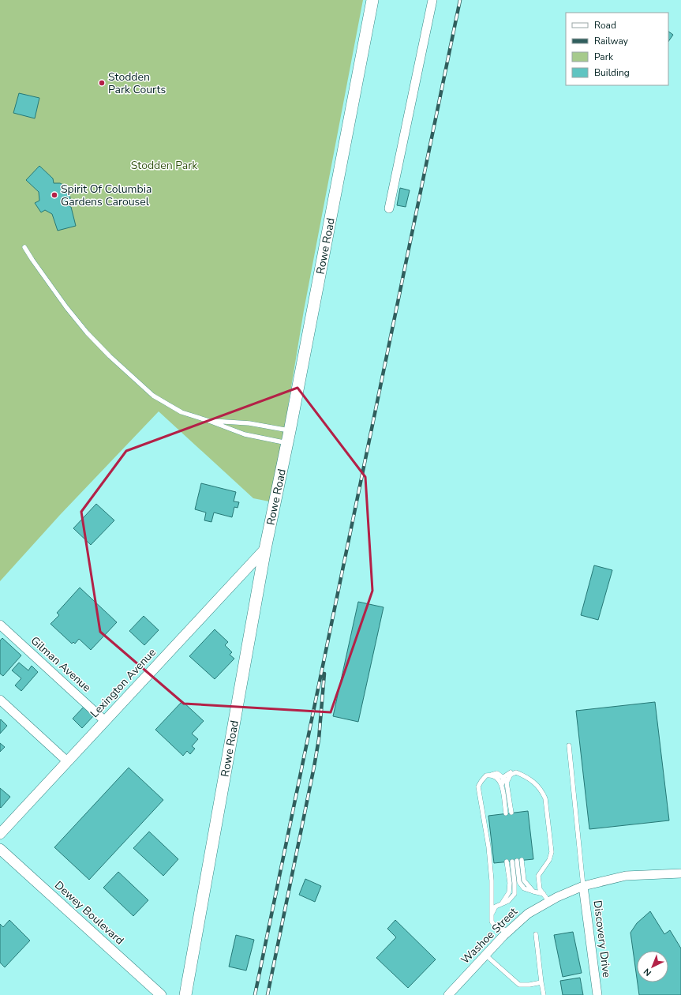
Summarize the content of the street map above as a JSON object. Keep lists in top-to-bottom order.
{
  "streets": {
    "main road": ["Rowe Road"],
    "street": [
      "Gilman Avenue",
      "Lexington Avenue",
      "Dewey Boulevard",
      "Washoe Street",
      "Discovery Drive"
    ]
  },
  "crossings": [
    ["Rowe Road", "Lexington Avenue"],
    ["Gilman Avenue", "Lexington Avenue"],
    ["Washoe Street", "Discovery Drive"]
  ],
  "parks": ["Stodden Park"],
  "places": ["Stodden Park Courts", "Spirit Of Columbia Gardens Carousel"],
  "legend": [
    "Road",
    "Railway",
    "Park",
    "Building"
  ],
  "north": "bottom left"
}
